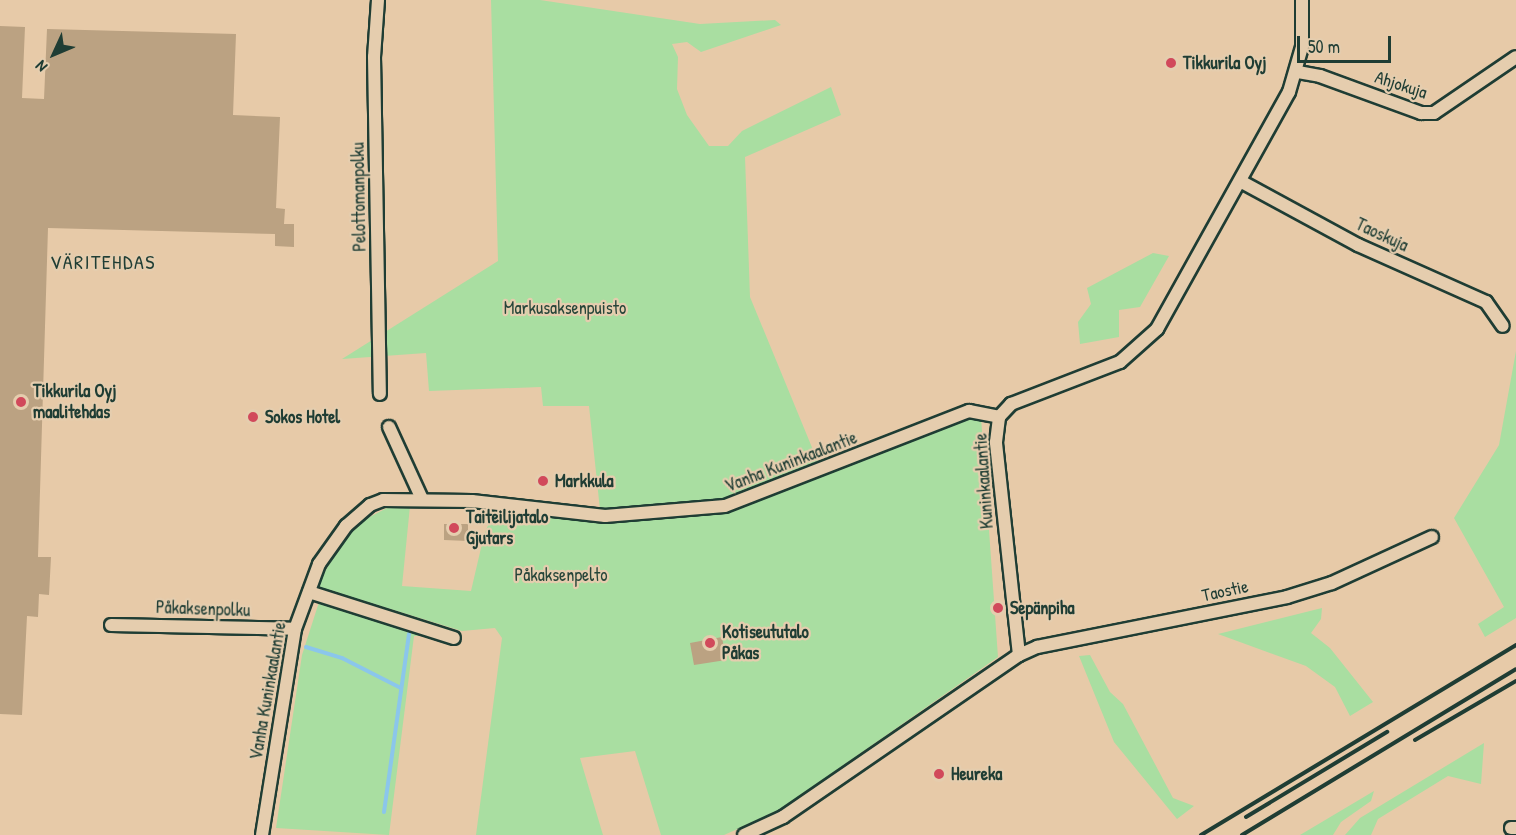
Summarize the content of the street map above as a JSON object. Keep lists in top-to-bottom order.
{
  "streets": {
    "street": [
      "Ahjokuja",
      "Pelottomanpolku",
      "Taoskuja",
      "Vanha Kuninkaalantie",
      "Kuninkaalantie",
      "Taostie",
      "Påkaksenpolku"
    ]
  },
  "crossings": [
    ["Ahjokuja", "Kuninkaalantie"],
    ["Taoskuja", "Kuninkaalantie"],
    ["Vanha Kuninkaalantie", "Kuninkaalantie"],
    ["Vanha Kuninkaalantie", "Påkaksenpolku"],
    ["Kuninkaalantie", "Taostie"]
  ],
  "districts": ["VÄRITEHDAS"],
  "parks": ["Markusaksenpuisto", "Påkaksenpelto"],
  "places": [
    "Tikkurila Oyj",
    "Tikkurila Oyj maalitehdas",
    "Sokos Hotel",
    "Markkula",
    "Taiteilijatalo Gjutars",
    "Sepänpiha",
    "Kotiseututalo Påkas",
    "Heureka"
  ],
  "scale_bar": "50 m",
  "north": "bottom left"
}
